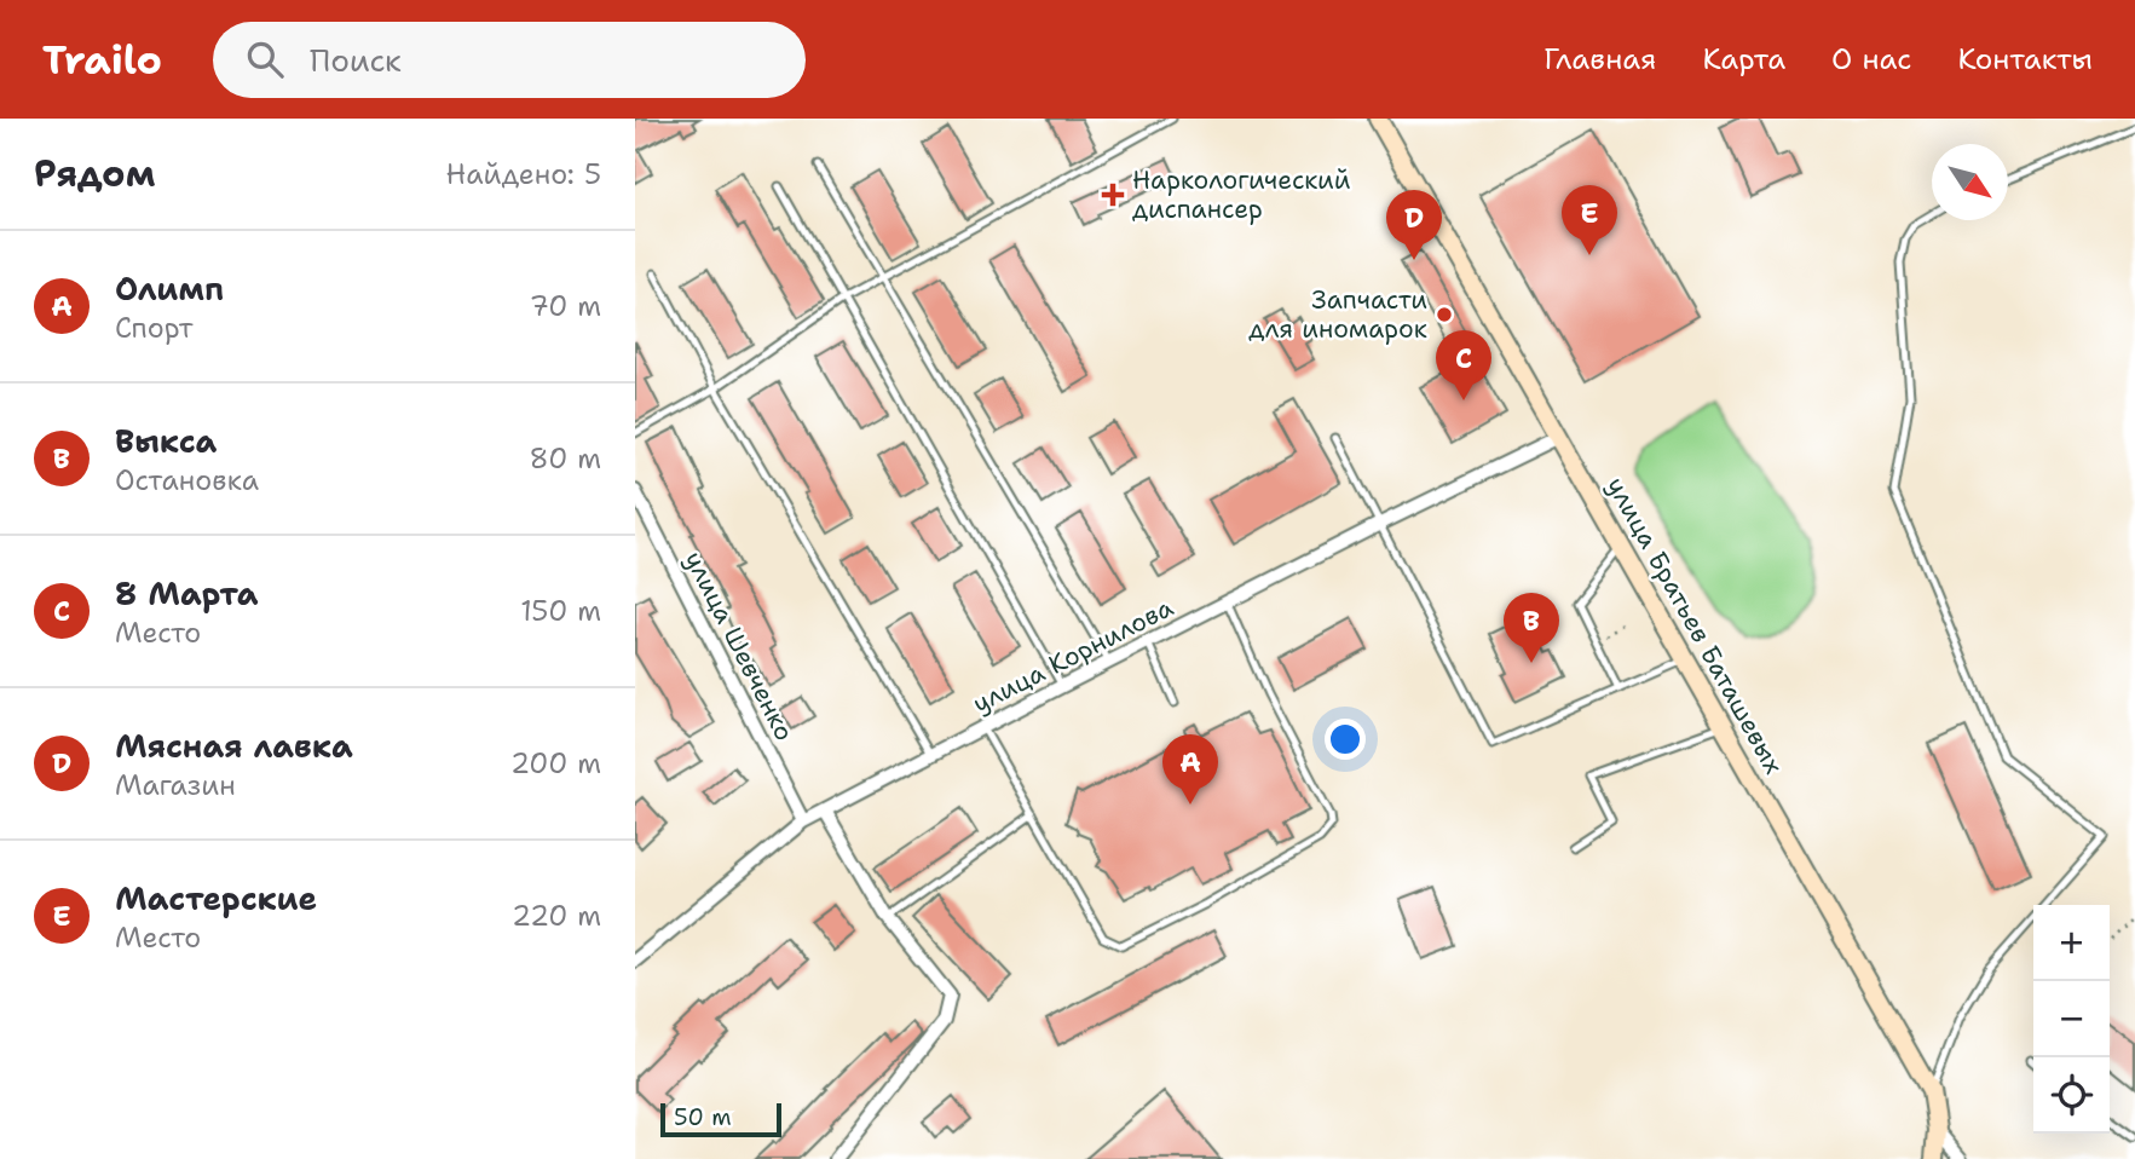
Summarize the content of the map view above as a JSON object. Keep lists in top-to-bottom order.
{
  "streets": {
    "street": ["улица Братьев Баташевых", "улица Шевченко", "улица Корнилова"]
  },
  "crossings": [
    ["улица Братьев Баташевых", "улица Корнилова"],
    ["улица Шевченко", "улица Корнилова"]
  ],
  "places": {
    "health": ["Наркологический диспансер"],
    "other": ["Запчасти для иномарок"]
  },
  "scale_bar": "50 m",
  "north": "bottom right",
  "page": {
    "header": "Trailo",
    "search": "Поиск",
    "nav": [
      "Главная",
      "Карта",
      "О нас",
      "Контакты"
    ],
    "heading": ["Рядом", "Найдено: 5"],
    "pins": [
      "E",
      "D",
      "C",
      "B",
      "A"
    ],
    "list": [
      {
        "mark": "A",
        "name": "Олимп",
        "note": "Спорт",
        "value": "70 m"
      },
      {
        "mark": "B",
        "name": "Выкса",
        "note": "Остановка",
        "value": "80 m"
      },
      {
        "mark": "C",
        "name": "8 Марта",
        "note": "Место",
        "value": "150 m"
      },
      {
        "mark": "D",
        "name": "Мясная лавка",
        "note": "Магазин",
        "value": "200 m"
      },
      {
        "mark": "E",
        "name": "Мастерские",
        "note": "Место",
        "value": "220 m"
      }
    ],
    "map_buttons": ["+", "−"],
    "scale": "50 m"
  }
}
